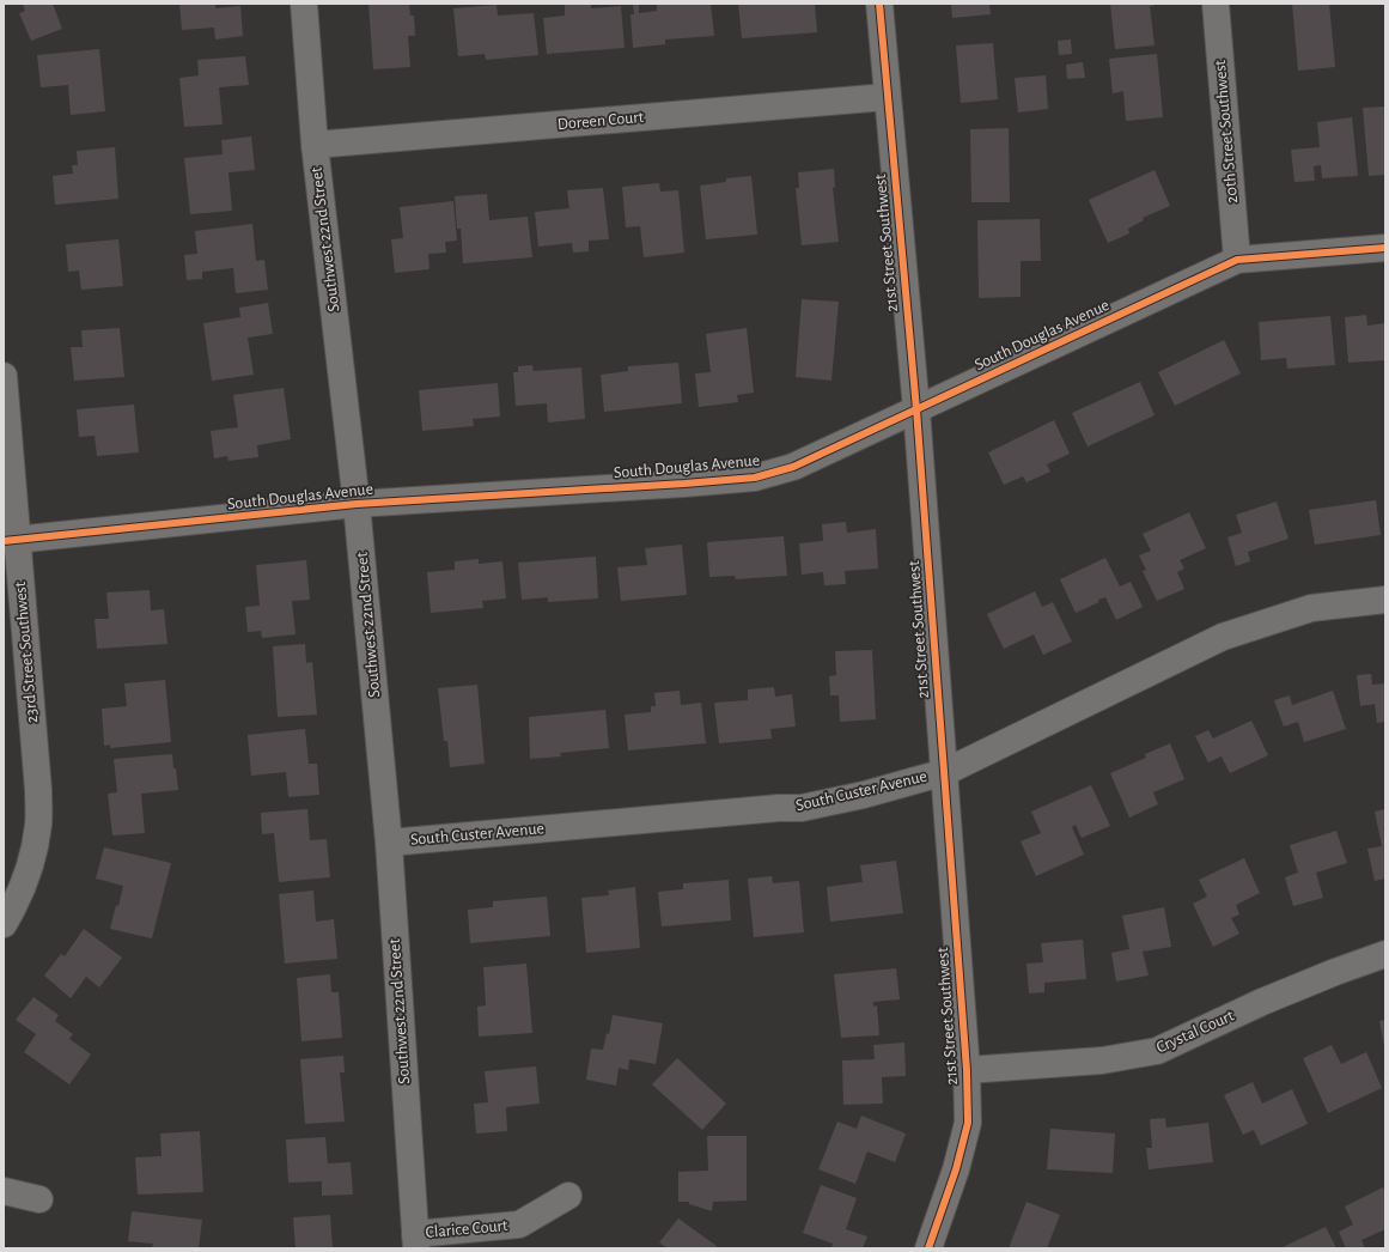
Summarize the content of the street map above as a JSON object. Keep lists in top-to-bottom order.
{
  "streets": {
    "street": [
      "Doreen Court",
      "20th Street Southwest",
      "Southwest 22nd Street",
      "21st Street Southwest",
      "South Douglas Avenue",
      "23rd Street Southwest",
      "South Custer Avenue",
      "Crystal Court",
      "Clarice Court"
    ]
  },
  "crossings": [
    ["Doreen Court", "Southwest 22nd Street"],
    ["Doreen Court", "21st Street Southwest"],
    ["20th Street Southwest", "South Douglas Avenue"],
    ["Southwest 22nd Street", "South Douglas Avenue"],
    ["Southwest 22nd Street", "South Custer Avenue"],
    ["Southwest 22nd Street", "Clarice Court"],
    ["21st Street Southwest", "South Douglas Avenue"],
    ["21st Street Southwest", "South Custer Avenue"],
    ["21st Street Southwest", "Crystal Court"],
    ["South Douglas Avenue", "23rd Street Southwest"]
  ]
}
